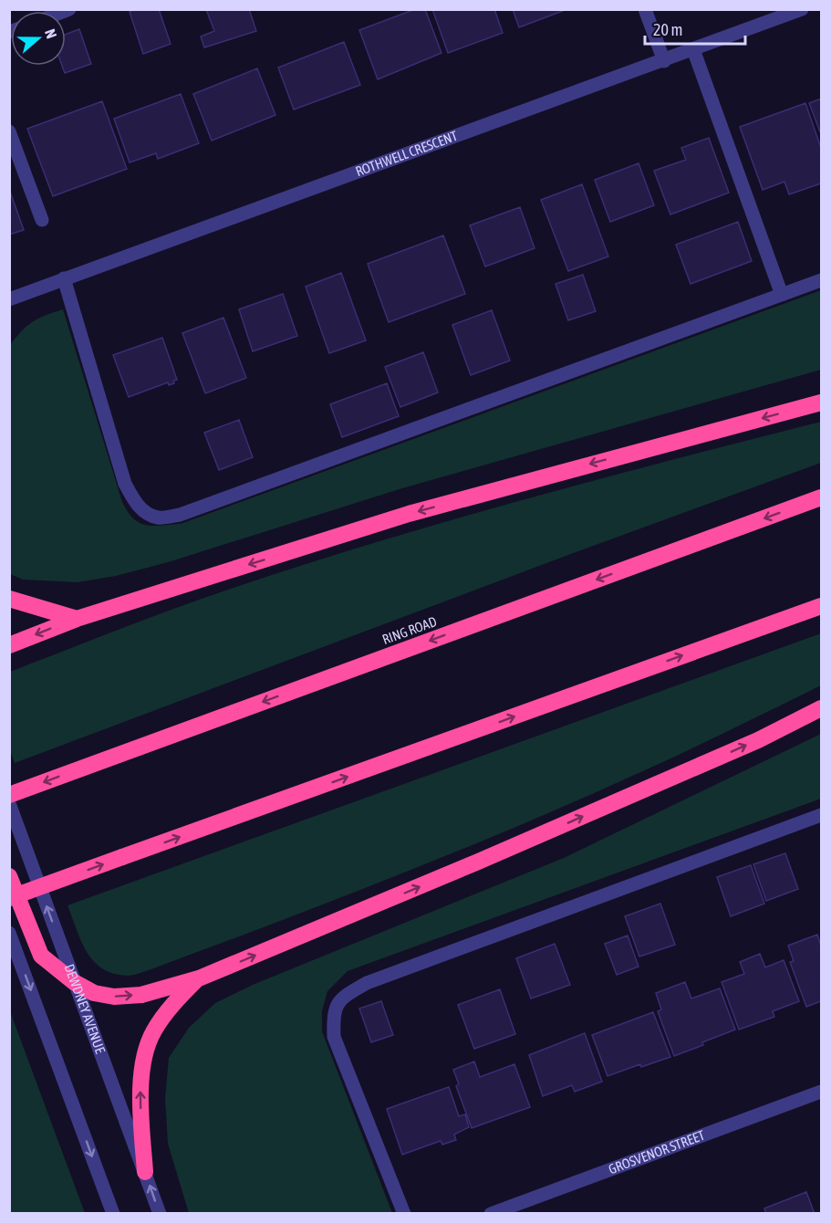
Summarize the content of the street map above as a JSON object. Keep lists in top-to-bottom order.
{
  "streets": {
    "highway": ["RING ROAD"],
    "street": ["ROTHWELL CRESCENT", "DEWDNEY AVENUE", "GROSVENOR STREET"]
  },
  "scale_bar": "20 m",
  "north": "right"
}
